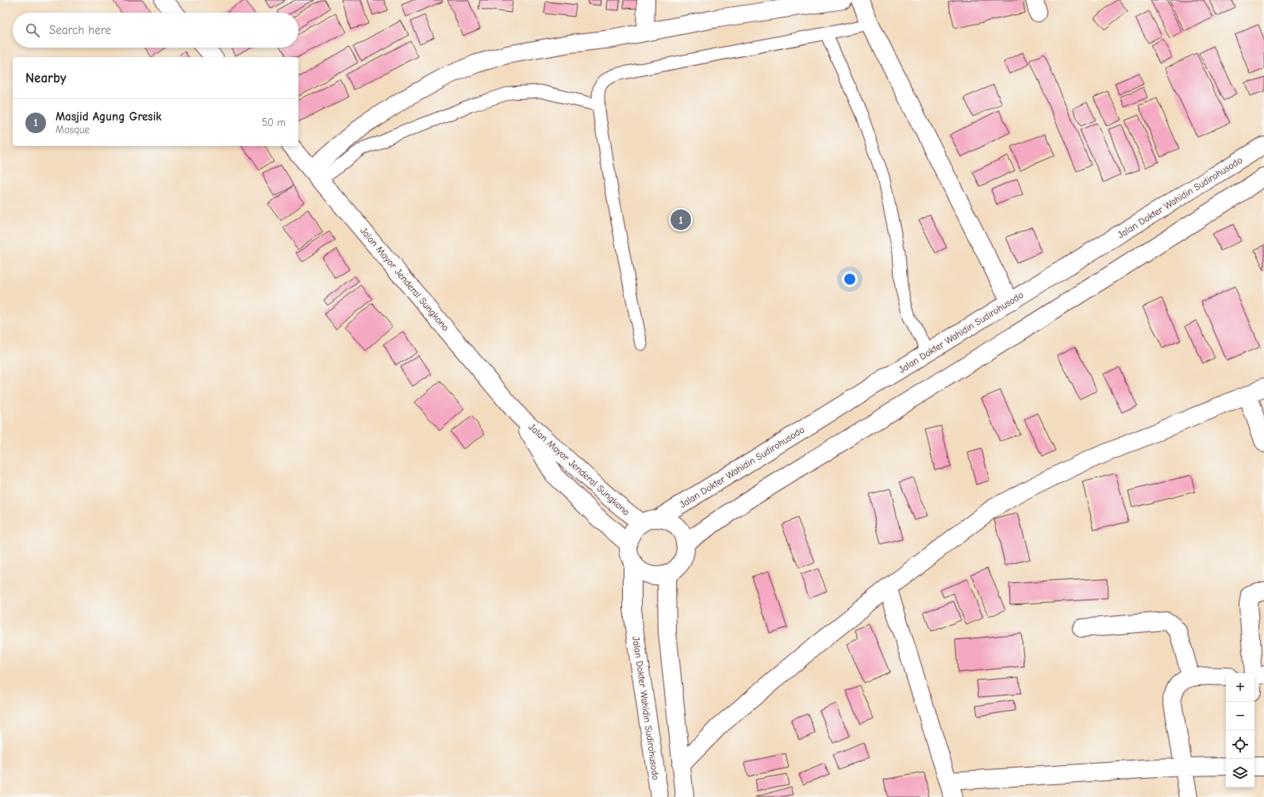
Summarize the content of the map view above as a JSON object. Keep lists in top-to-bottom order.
{
  "streets": {
    "main road": ["Jalan Dokter Wahidin Sudirohusodo", "Jalan Mayor Jenderal Sungkono"]
  },
  "crossings": [
    ["Jalan Dokter Wahidin Sudirohusodo", "Jalan Mayor Jenderal Sungkono"]
  ],
  "page": {
    "search": "Search here",
    "heading": "Nearby",
    "list": [
      {
        "mark": "1",
        "name": "Masjid Agung Gresik",
        "note": "Mosque",
        "value": "50 m"
      }
    ],
    "pins": "1",
    "map_buttons": ["+", "−"]
  }
}
